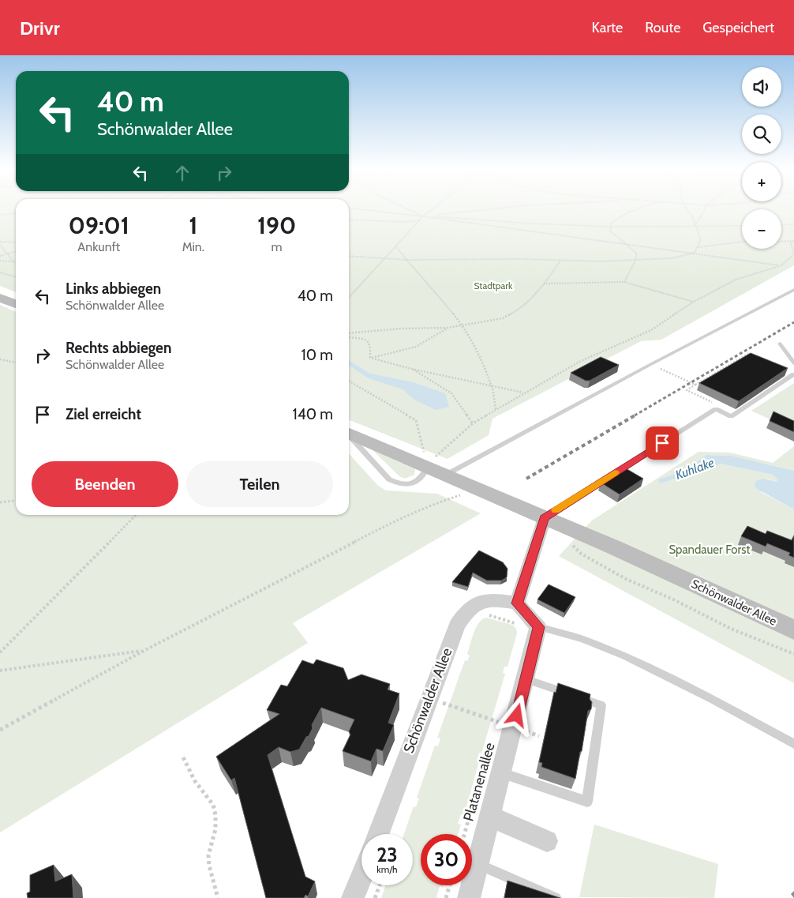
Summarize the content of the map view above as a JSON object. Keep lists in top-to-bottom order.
{
  "streets": {
    "main road": ["Schönwalder Allee"],
    "path": ["Platanenallee"]
  },
  "water": ["Kuhlake"],
  "parks": ["Stadtpark", "Spandauer Forst"],
  "page": {
    "header": "Drivr",
    "nav": ["Karte", "Route", "Gespeichert"],
    "map_buttons": ["+", "−"],
    "turn": ["40 m", "Schönwalder Allee"],
    "eta": [
      "09:01",
      "Ankunft",
      "1",
      "Min.",
      "190",
      "m"
    ],
    "list": [
      {
        "name": "Links abbiegen",
        "note": "Schönwalder Allee",
        "value": "40 m"
      },
      {
        "name": "Rechts abbiegen",
        "note": "Schönwalder Allee",
        "value": "10 m"
      },
      {
        "name": "Ziel erreicht",
        "value": "140 m"
      }
    ],
    "buttons": ["Beenden", "Teilen"],
    "speed": "23 km/h",
    "limit": "30"
  }
}
